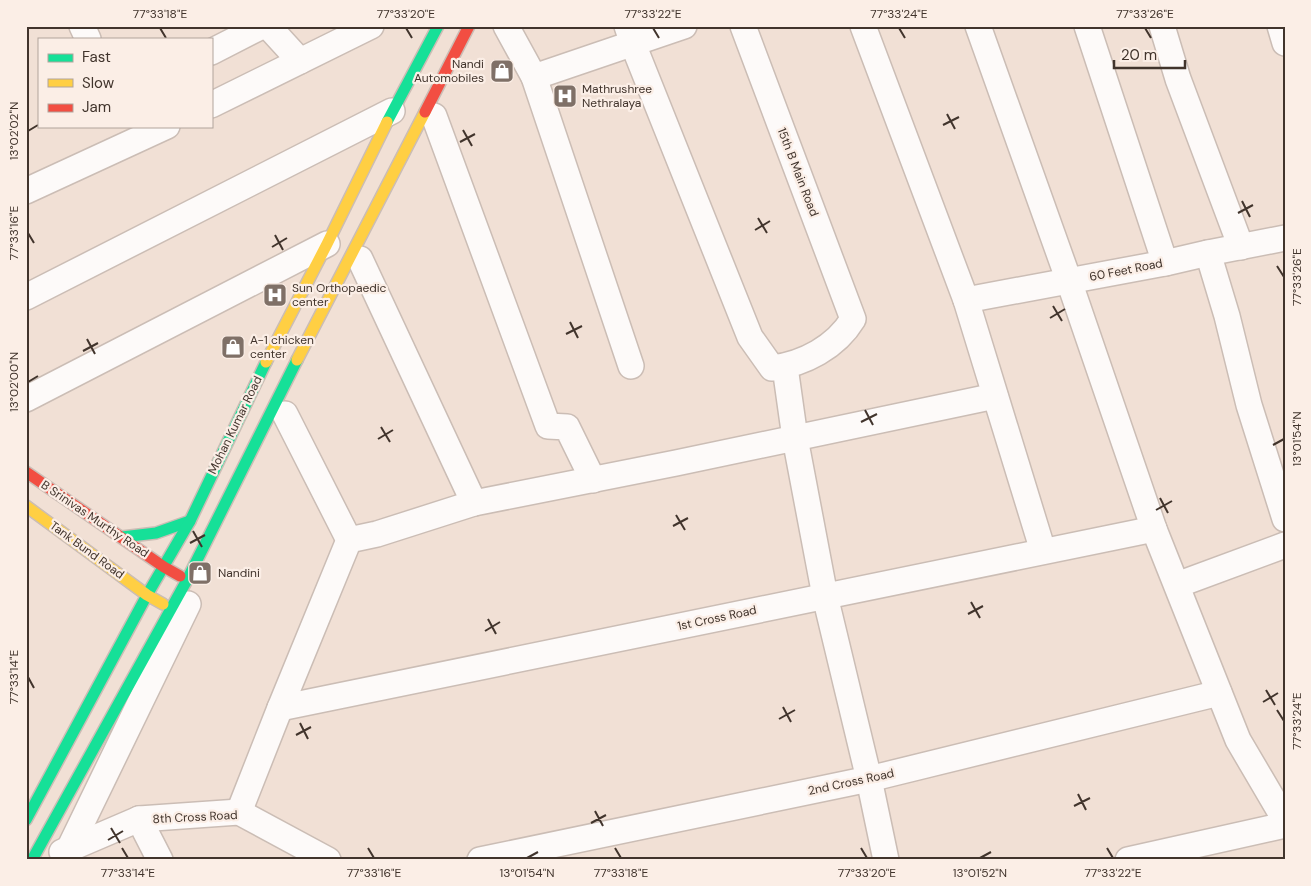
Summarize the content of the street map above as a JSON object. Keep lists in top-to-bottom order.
{
  "streets": {
    "street": [
      "15th B Main Road",
      "60 Feet Road",
      "Mohan Kumar Road",
      "B Srinivas Murthy Road",
      "Tank Bund Road",
      "1st Cross Road",
      "2nd Cross Road",
      "8th Cross Road"
    ]
  },
  "crossings": [
    ["Mohan Kumar Road", "B Srinivas Murthy Road"],
    ["Mohan Kumar Road", "Tank Bund Road"]
  ],
  "places": {
    "shop": ["Nandi Automobiles", "A-1 chicken center", "Nandini"],
    "hospital": ["Mathrushree Nethralaya", "Sun Orthopaedic center"]
  },
  "legend": ["Fast", "Slow", "Jam"],
  "scale_bar": "20 m",
  "coordinates": [
    "77°33'18\"E",
    "77°33'20\"E",
    "77°33'22\"E",
    "77°33'24\"E",
    "77°33'26\"E",
    "13°02'02\"N",
    "77°33'16\"E",
    "13°02'00\"N",
    "13°01'54\"N",
    "77°33'14\"E",
    "13°01'52\"N"
  ]
}
